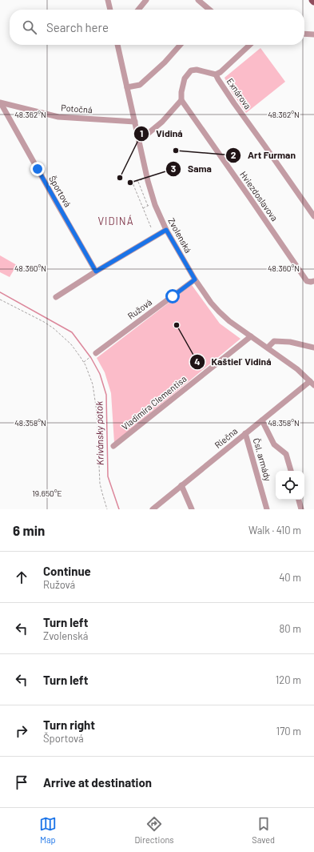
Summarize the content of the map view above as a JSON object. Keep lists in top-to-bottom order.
{
  "streets": {
    "street": [
      "Exnárova",
      "Potočná",
      "Športová",
      "Hviezdoslavova",
      "Zvolenská",
      "Ružová",
      "Vladimíra Clementisa",
      "Riečna",
      "Čsl. armády"
    ]
  },
  "crossings": [
    ["Potočná", "Športová"],
    ["Potočná", "Zvolenská"],
    ["Zvolenská", "Ružová"],
    ["Zvolenská", "Vladimíra Clementisa"],
    ["Zvolenská", "Riečna"],
    ["Riečna", "Čsl. armády"]
  ],
  "districts": ["VIDINÁ"],
  "water": ["Krivánsky potok"],
  "places": [
    "Art Furman",
    "Vidiná",
    "Sama",
    "Kaštieľ Vidiná"
  ],
  "page": {
    "search": "Search here",
    "heading": ["6 min", "Walk · 410 m"],
    "list": [
      ["Continue", "Ružová", "40 m"],
      ["Turn left", "Zvolenská", "80 m"],
      ["Turn left", "120 m"],
      ["Turn right", "Športová", "170 m"],
      "Arrive at destination"
    ],
    "nav": ["Map", "Directions", "Saved"]
  },
  "coordinates": [
    "48.362°N",
    "48.360°N",
    "48.358°N",
    "19.650°E"
  ]
}
